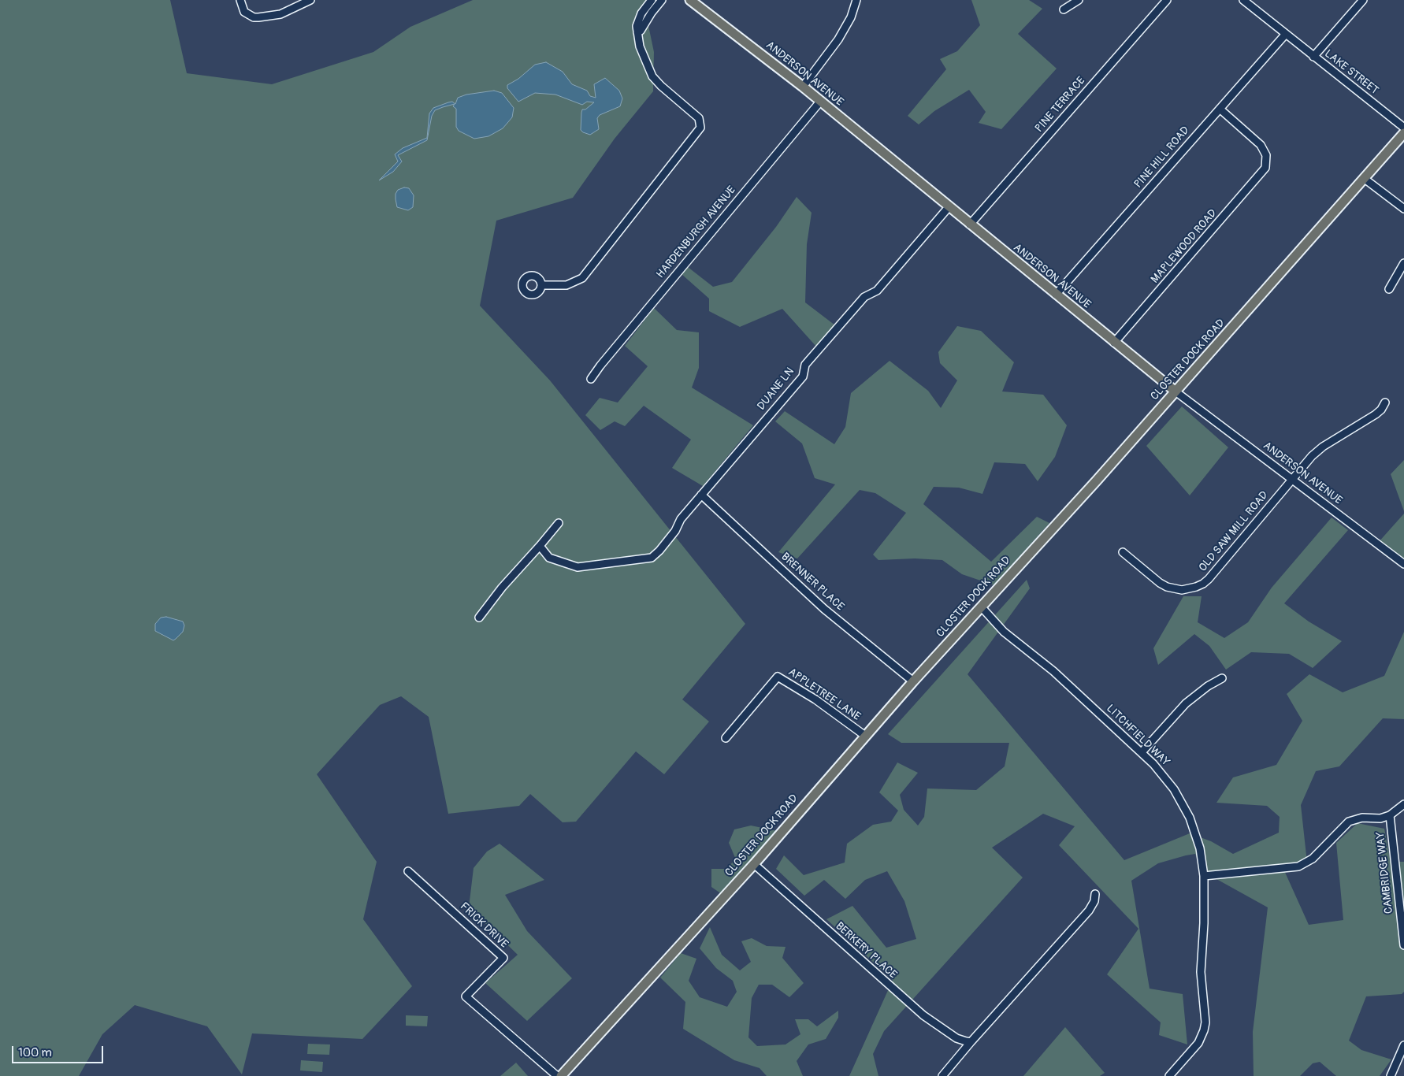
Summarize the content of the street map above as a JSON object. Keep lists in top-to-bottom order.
{
  "streets": {
    "main road": ["ANDERSON AVENUE", "CLOSTER DOCK ROAD"],
    "street": [
      "LAKE STREET",
      "PINE TERRACE",
      "PINE HILL ROAD",
      "HARDENBURGH AVENUE",
      "MAPLEWOOD ROAD",
      "DUANE LN",
      "OLD SAW MILL ROAD",
      "BRENNER PLACE",
      "APPLETREE LANE",
      "LITCHFIELD WAY",
      "CAMBRIDGE WAY",
      "FRICK DRIVE",
      "BERKERY PLACE"
    ]
  },
  "crossings": [
    ["LAKE STREET", "PINE HILL ROAD"],
    ["ANDERSON AVENUE", "PINE TERRACE"],
    ["ANDERSON AVENUE", "PINE HILL ROAD"],
    ["ANDERSON AVENUE", "HARDENBURGH AVENUE"],
    ["ANDERSON AVENUE", "MAPLEWOOD ROAD"],
    ["ANDERSON AVENUE", "CLOSTER DOCK ROAD"],
    ["ANDERSON AVENUE", "DUANE LN"],
    ["ANDERSON AVENUE", "OLD SAW MILL ROAD"],
    ["PINE HILL ROAD", "MAPLEWOOD ROAD"],
    ["CLOSTER DOCK ROAD", "BRENNER PLACE"],
    ["CLOSTER DOCK ROAD", "APPLETREE LANE"],
    ["CLOSTER DOCK ROAD", "LITCHFIELD WAY"],
    ["CLOSTER DOCK ROAD", "BERKERY PLACE"],
    ["DUANE LN", "BRENNER PLACE"]
  ],
  "scale_bar": "100 m"
}
